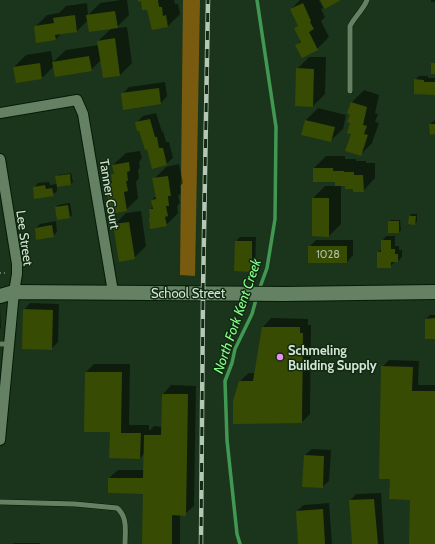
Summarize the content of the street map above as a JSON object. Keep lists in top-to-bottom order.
{
  "streets": {
    "main road": ["School Street"],
    "street": ["Tanner Court", "Lee Street"]
  },
  "crossings": [
    ["Tanner Court", "School Street"],
    ["Lee Street", "School Street"]
  ],
  "water": ["North Fork Kent Creek"],
  "places": ["Schmeling Building Supply"],
  "house_numbers": ["1028"]
}
